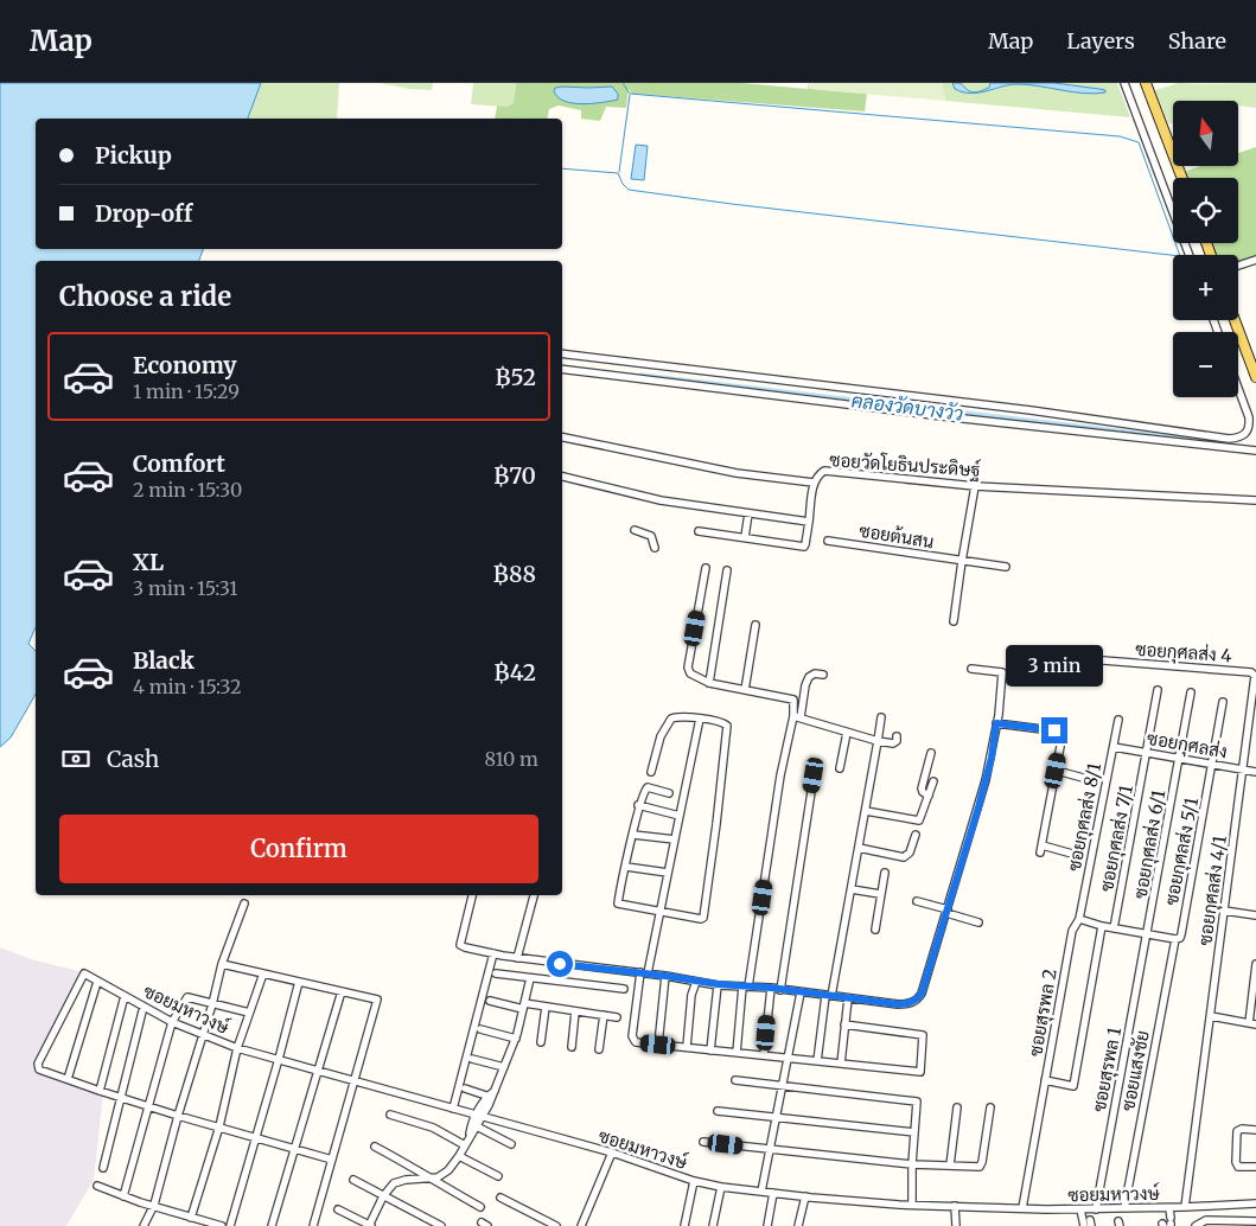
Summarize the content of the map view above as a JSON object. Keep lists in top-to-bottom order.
{
  "streets": {
    "street": [
      "ซอยวัดโยธินประดิษฐ์",
      "ซอยต้นสน",
      "ซอยกุศลส่ง 4",
      "ซอยกุศลส่ง",
      "ซอยกุศลส่ง 8/1",
      "ซอยกุศลส่ง 7/1",
      "ซอยกุศลส่ง 6/1",
      "ซอยกุศลส่ง 5/1",
      "ซอยกุศลส่ง 4/1",
      "ซอยมหาวงษ์",
      "ซอยสุรพล 2",
      "ซอยสุรพล 1",
      "ซอยแสงชัย"
    ]
  },
  "crossings": [
    ["ซอยกุศลส่ง 4", "ซอยกุศลส่ง"],
    ["ซอยกุศลส่ง 4", "ซอยกุศลส่ง 4/1"],
    ["ซอยกุศลส่ง", "ซอยกุศลส่ง 8/1"],
    ["ซอยกุศลส่ง", "ซอยกุศลส่ง 7/1"],
    ["ซอยกุศลส่ง", "ซอยกุศลส่ง 6/1"],
    ["ซอยกุศลส่ง", "ซอยกุศลส่ง 5/1"],
    ["ซอยกุศลส่ง", "ซอยกุศลส่ง 4/1"],
    ["ซอยกุศลส่ง 8/1", "ซอยสุรพล 2"],
    ["ซอยกุศลส่ง 6/1", "ซอยสุรพล 1"],
    ["ซอยกุศลส่ง 5/1", "ซอยแสงชัย"],
    ["ซอยกุศลส่ง 4/1", "ซอยมหาวงษ์"],
    ["ซอยมหาวงษ์", "ซอยสุรพล 2"],
    ["ซอยมหาวงษ์", "ซอยสุรพล 1"],
    ["ซอยมหาวงษ์", "ซอยแสงชัย"]
  ],
  "water": ["คลองวัดบางวัว"],
  "north": "top",
  "page": {
    "header": "Map",
    "nav": ["Map", "Layers", "Share"],
    "map_buttons": ["+", "−"],
    "banner": ["Pickup", "Drop-off"],
    "heading": "Choose a ride",
    "list": [
      {
        "name": "Economy",
        "note": "1 min · 15:29",
        "value": "฿52"
      },
      {
        "name": "Comfort",
        "note": "2 min · 15:30",
        "value": "฿70"
      },
      {
        "name": "XL",
        "note": "3 min · 15:31",
        "value": "฿88"
      },
      {
        "name": "Black",
        "note": "4 min · 15:32",
        "value": "฿42"
      }
    ],
    "bubble": "3 min",
    "pay": ["Cash", "810 m"],
    "buttons": "Confirm"
  }
}
